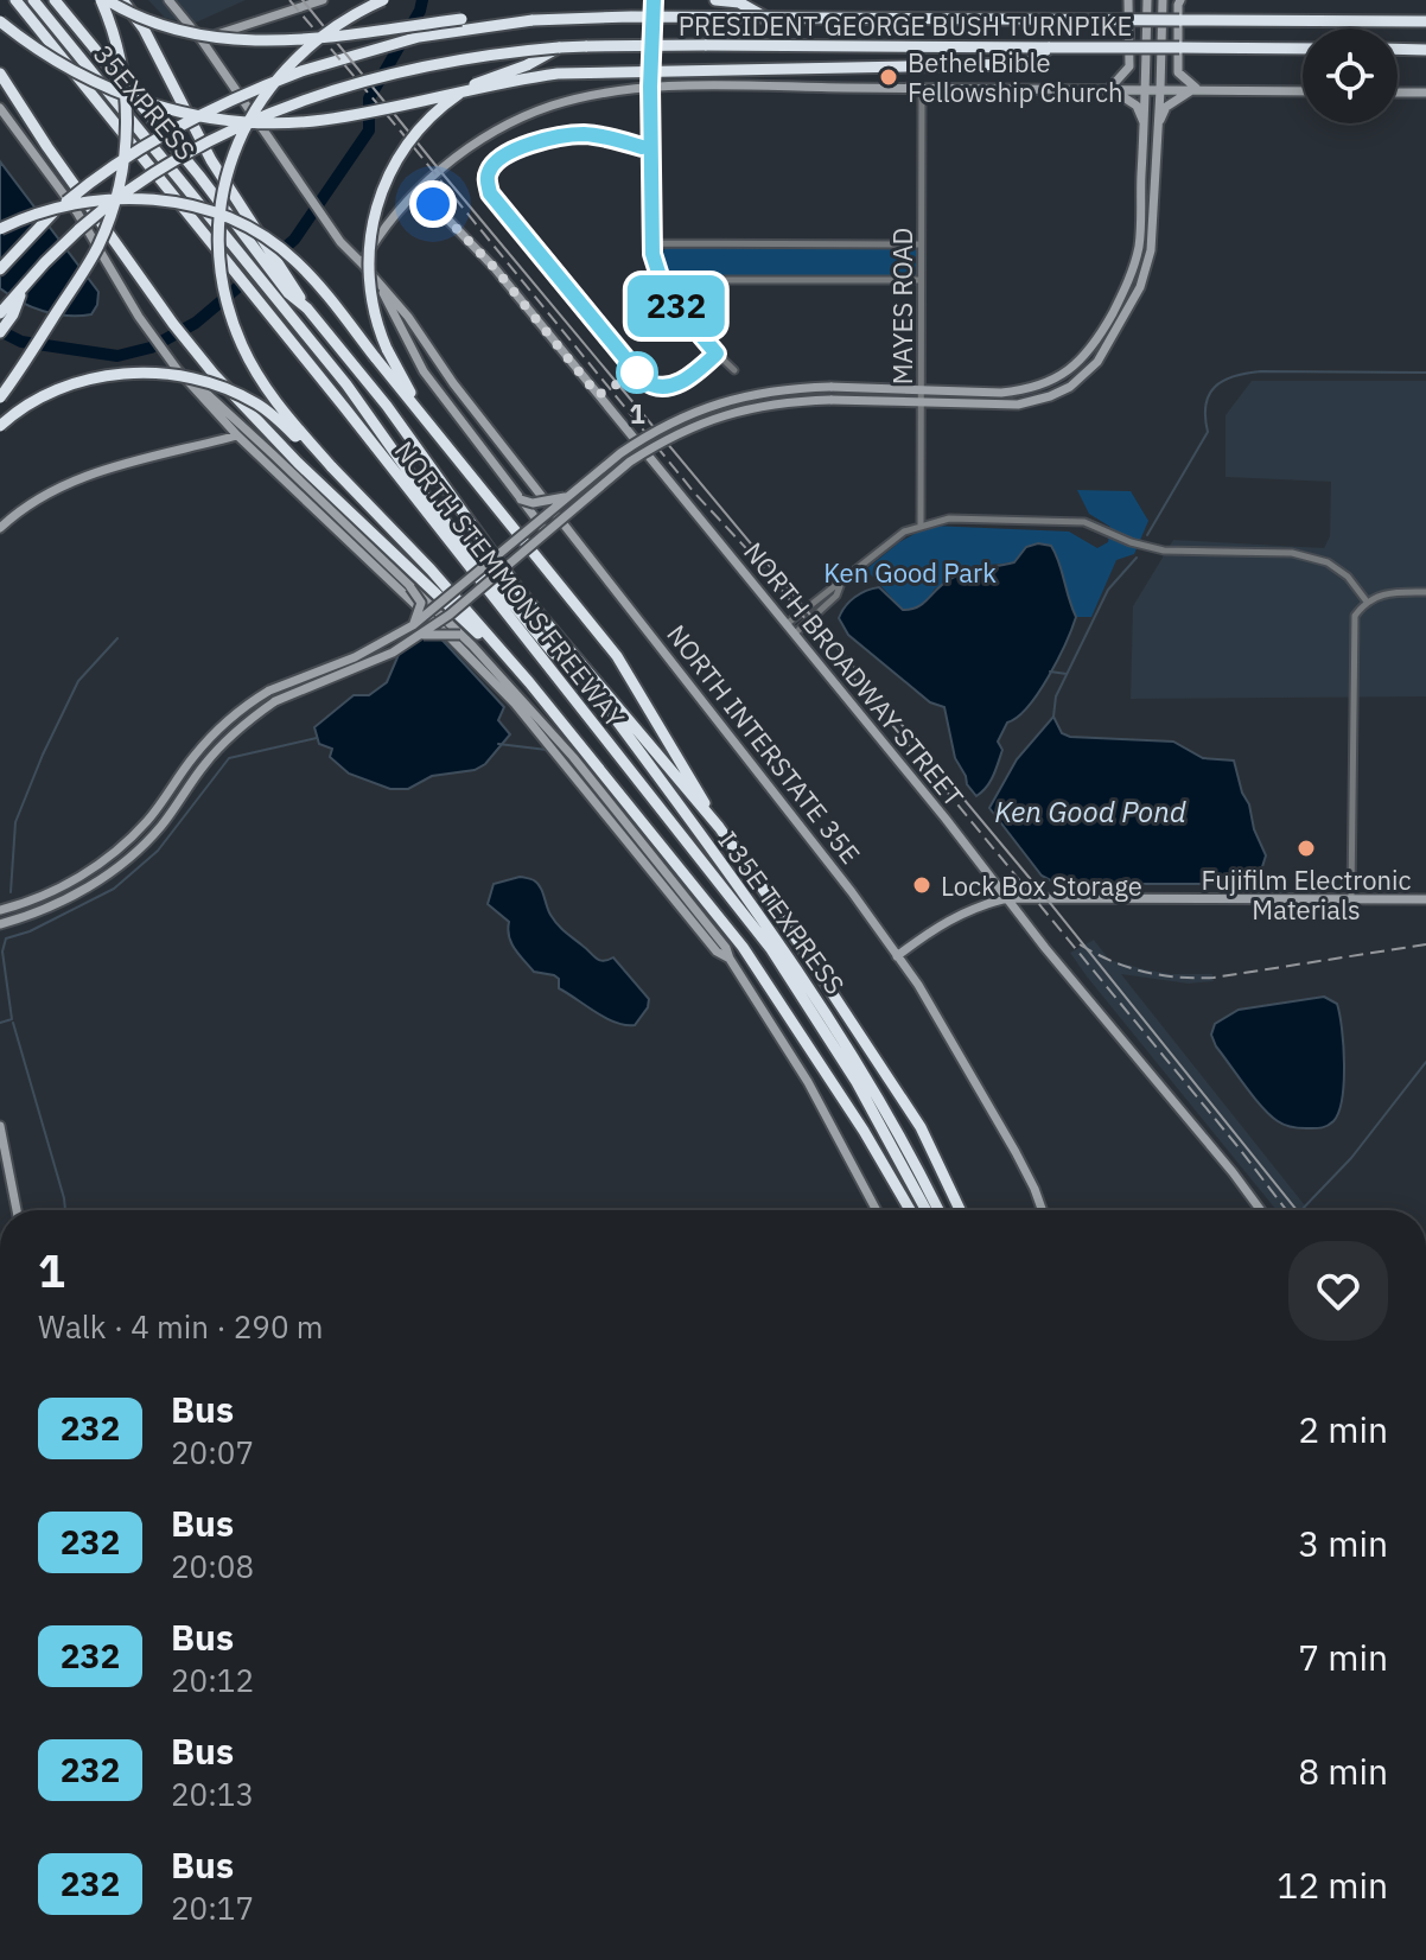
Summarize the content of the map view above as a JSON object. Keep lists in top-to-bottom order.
{
  "streets": {
    "highway": [
      "PRESIDENT GEORGE BUSH TURNPIKE",
      "35EXPRESS",
      "NORTH STEMMONS FREEWAY",
      "I 35E TEXPRESS"
    ],
    "main road": ["NORTH BROADWAY STREET", "NORTH INTERSTATE 35E"],
    "street": ["MAYES ROAD"]
  },
  "crossings": [
    ["35EXPRESS", "NORTH STEMMONS FREEWAY"],
    ["35EXPRESS", "I 35E TEXPRESS"],
    ["NORTH STEMMONS FREEWAY", "I 35E TEXPRESS"]
  ],
  "water": ["Ken Good Pond"],
  "parks": ["Ken Good Park"],
  "places": [
    "Bethel Bible Fellowship Church",
    "1",
    "Fujifilm Electronic Materials",
    "Lock Box Storage"
  ],
  "lines": ["bus line 232"],
  "page": {
    "on_map": "232",
    "heading": ["1", "Walk · 4 min · 290 m"],
    "list": [
      {
        "mark": "232",
        "name": "Bus",
        "note": "20:07",
        "value": "2 min"
      },
      {
        "mark": "232",
        "name": "Bus",
        "note": "20:08",
        "value": "3 min"
      },
      {
        "mark": "232",
        "name": "Bus",
        "note": "20:12",
        "value": "7 min"
      },
      {
        "mark": "232",
        "name": "Bus",
        "note": "20:13",
        "value": "8 min"
      },
      {
        "mark": "232",
        "name": "Bus",
        "note": "20:17",
        "value": "12 min"
      }
    ]
  }
}
